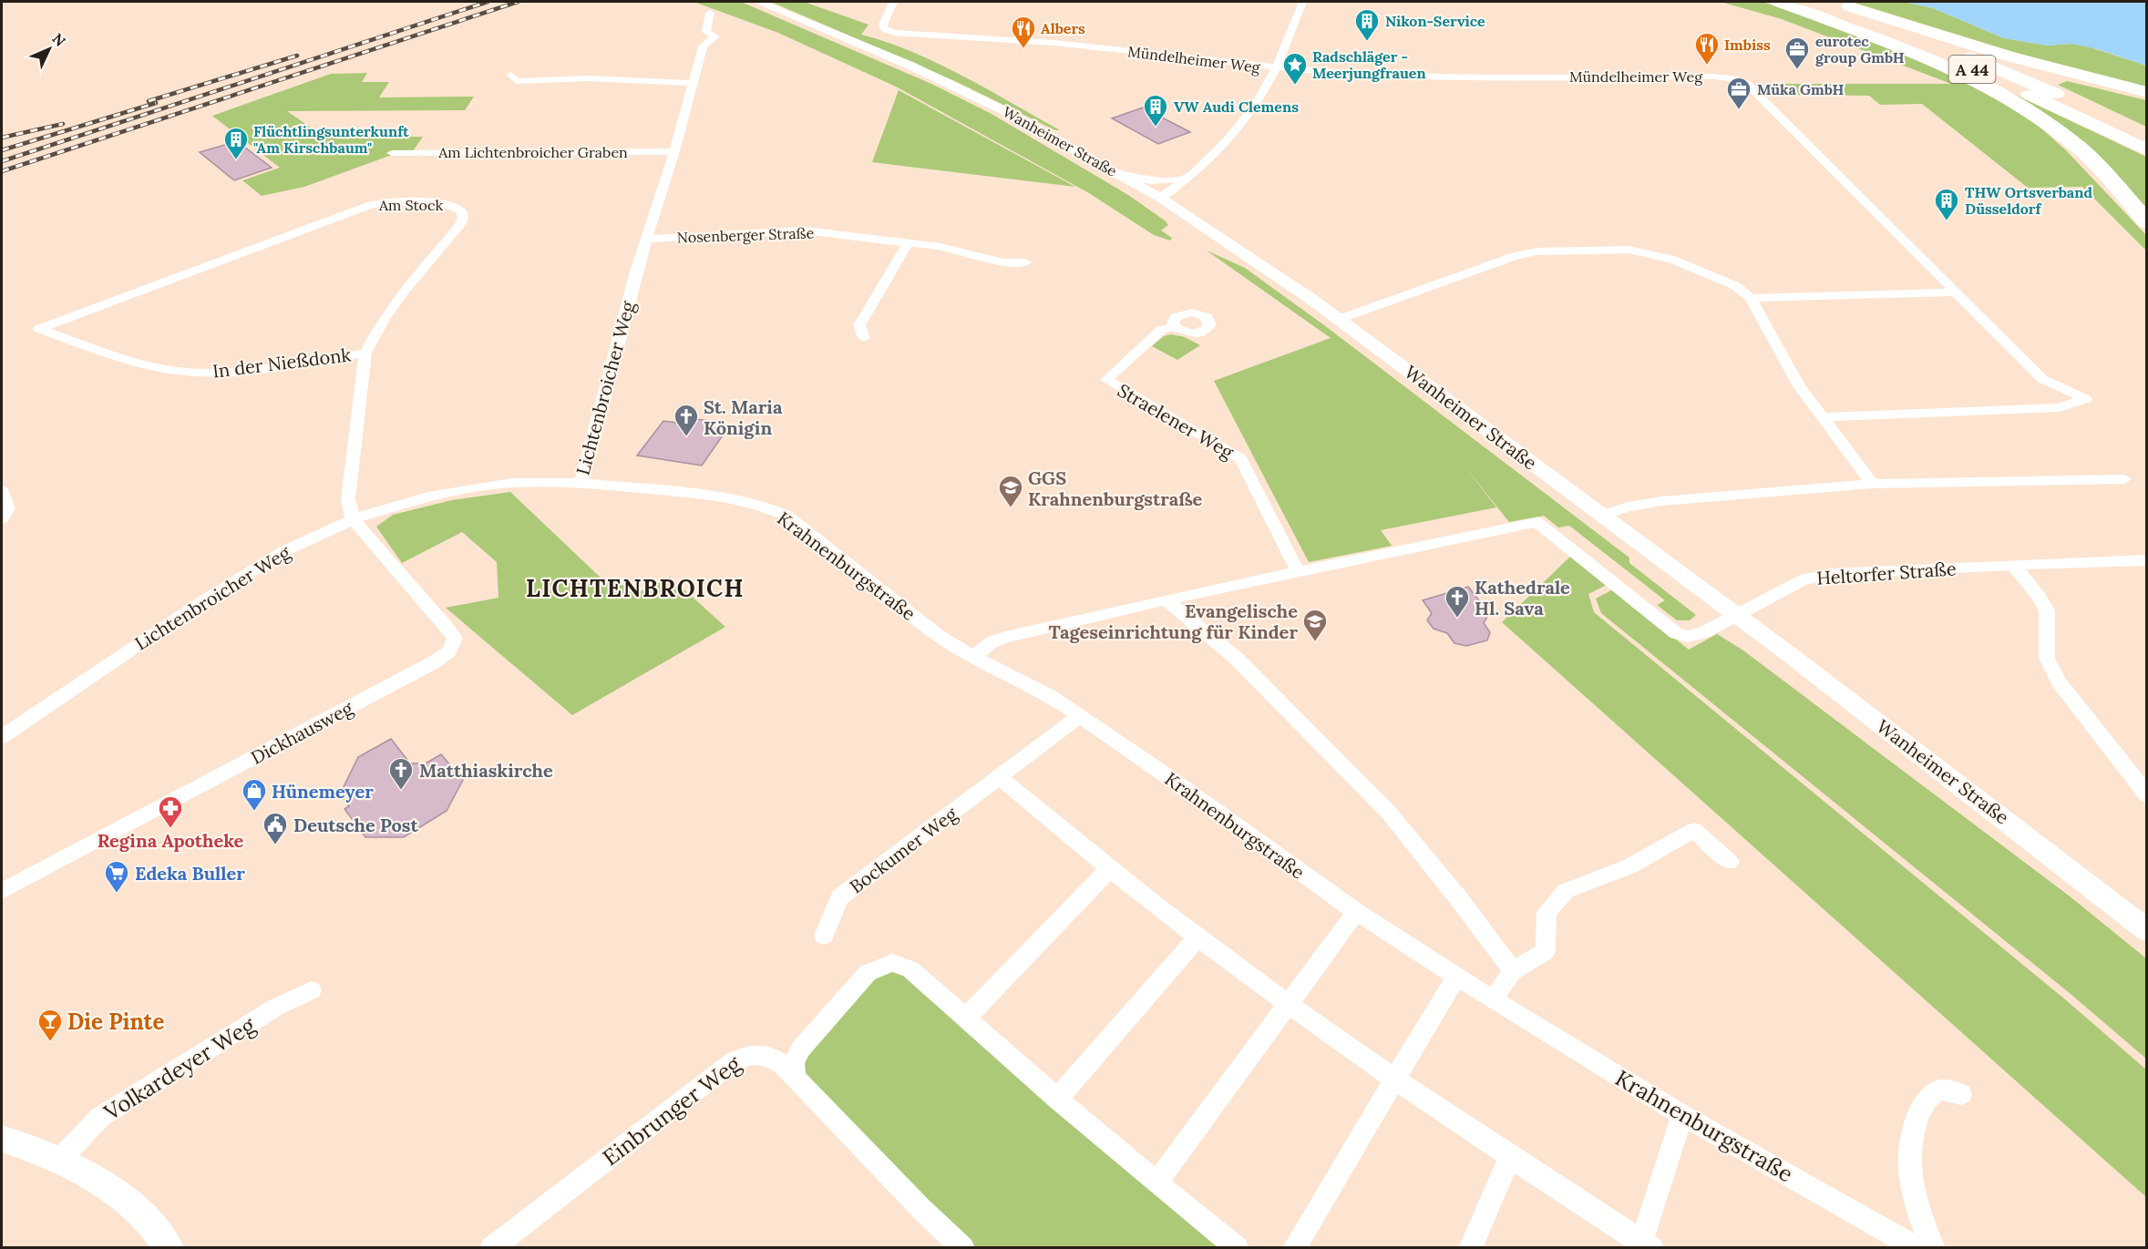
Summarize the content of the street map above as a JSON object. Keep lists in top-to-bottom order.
{
  "streets": {
    "highway": ["A 44"],
    "street": [
      "Mündelheimer Weg",
      "Wanheimer Straße",
      "Am Lichtenbroicher Graben",
      "Am Stock",
      "Nosenberger Straße",
      "In der Nießdonk",
      "Lichtenbroicher Weg",
      "Straelener Weg",
      "Krahnenburgstraße",
      "Heltorfer Straße",
      "Dickhausweg",
      "Bockumer Weg",
      "Volkardeyer Weg",
      "Einbrunger Weg"
    ]
  },
  "crossings": [
    ["Wanheimer Straße", "Heltorfer Straße"],
    ["Am Lichtenbroicher Graben", "Lichtenbroicher Weg"],
    ["Am Stock", "In der Nießdonk"],
    ["Am Stock", "Lichtenbroicher Weg"],
    ["Am Stock", "Dickhausweg"],
    ["Nosenberger Straße", "Lichtenbroicher Weg"],
    ["Lichtenbroicher Weg", "Krahnenburgstraße"],
    ["Lichtenbroicher Weg", "Dickhausweg"],
    ["Krahnenburgstraße", "Bockumer Weg"]
  ],
  "districts": ["LICHTENBROICH"],
  "places": {
    "building": [
      "Nikon-Service",
      "VW Audi Clemens",
      "Flüchtlingsunterkunft \"Am Kirschbaum\"",
      "THW Ortsverband Düsseldorf"
    ],
    "restaurant": ["Albers", "Imbiss"],
    "office": ["eurotec group GmbH", "Müka GmbH"],
    "place": ["Radschläger - Meerjungfrauen"],
    "church": ["St. Maria Königin", "Kathedrale Hl. Sava", "Matthiaskirche"],
    "school or university": ["GGS Krahnenburgstraße", "Evangelische Tageseinrichtung für Kinder"],
    "shop": ["Hünemeyer"],
    "pharmacy": ["Regina Apotheke"],
    "public building": ["Deutsche Post"],
    "supermarket": ["Edeka Buller"],
    "bar": ["Die Pinte"]
  },
  "north": "top right"
}
